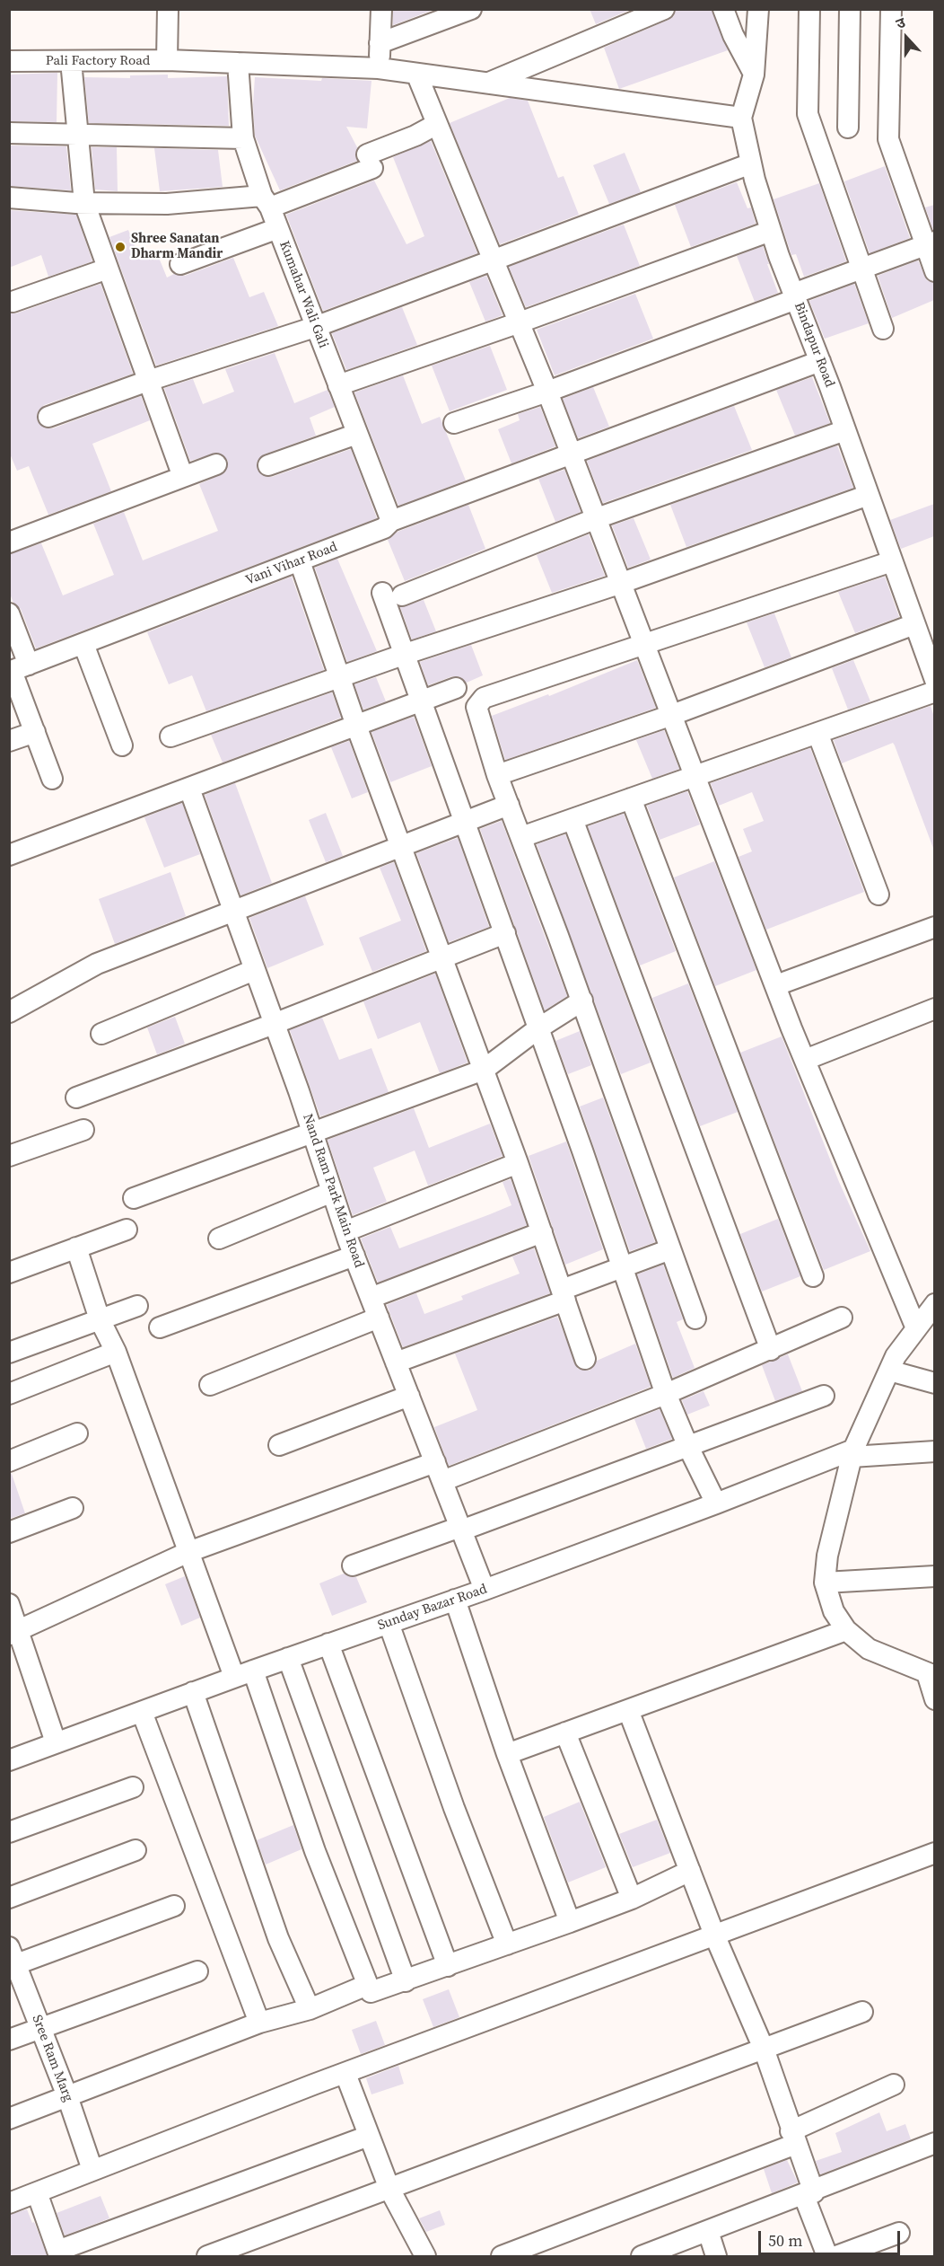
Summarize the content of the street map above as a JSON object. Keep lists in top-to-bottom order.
{
  "streets": {
    "street": [
      "Pali Factory Road",
      "Kumahar Wali Gali",
      "Bindapur Road",
      "Vani Vihar Road",
      "Nand Ram Park Main Road",
      "Sunday Bazar Road",
      "Sree Ram Marg"
    ]
  },
  "crossings": [
    ["Kumahar Wali Gali", "Vani Vihar Road"],
    ["Bindapur Road", "Vani Vihar Road"],
    ["Nand Ram Park Main Road", "Sunday Bazar Road"]
  ],
  "places": ["Shree Sanatan Dharm Mandir"],
  "scale_bar": "50 m",
  "north": "top"
}
